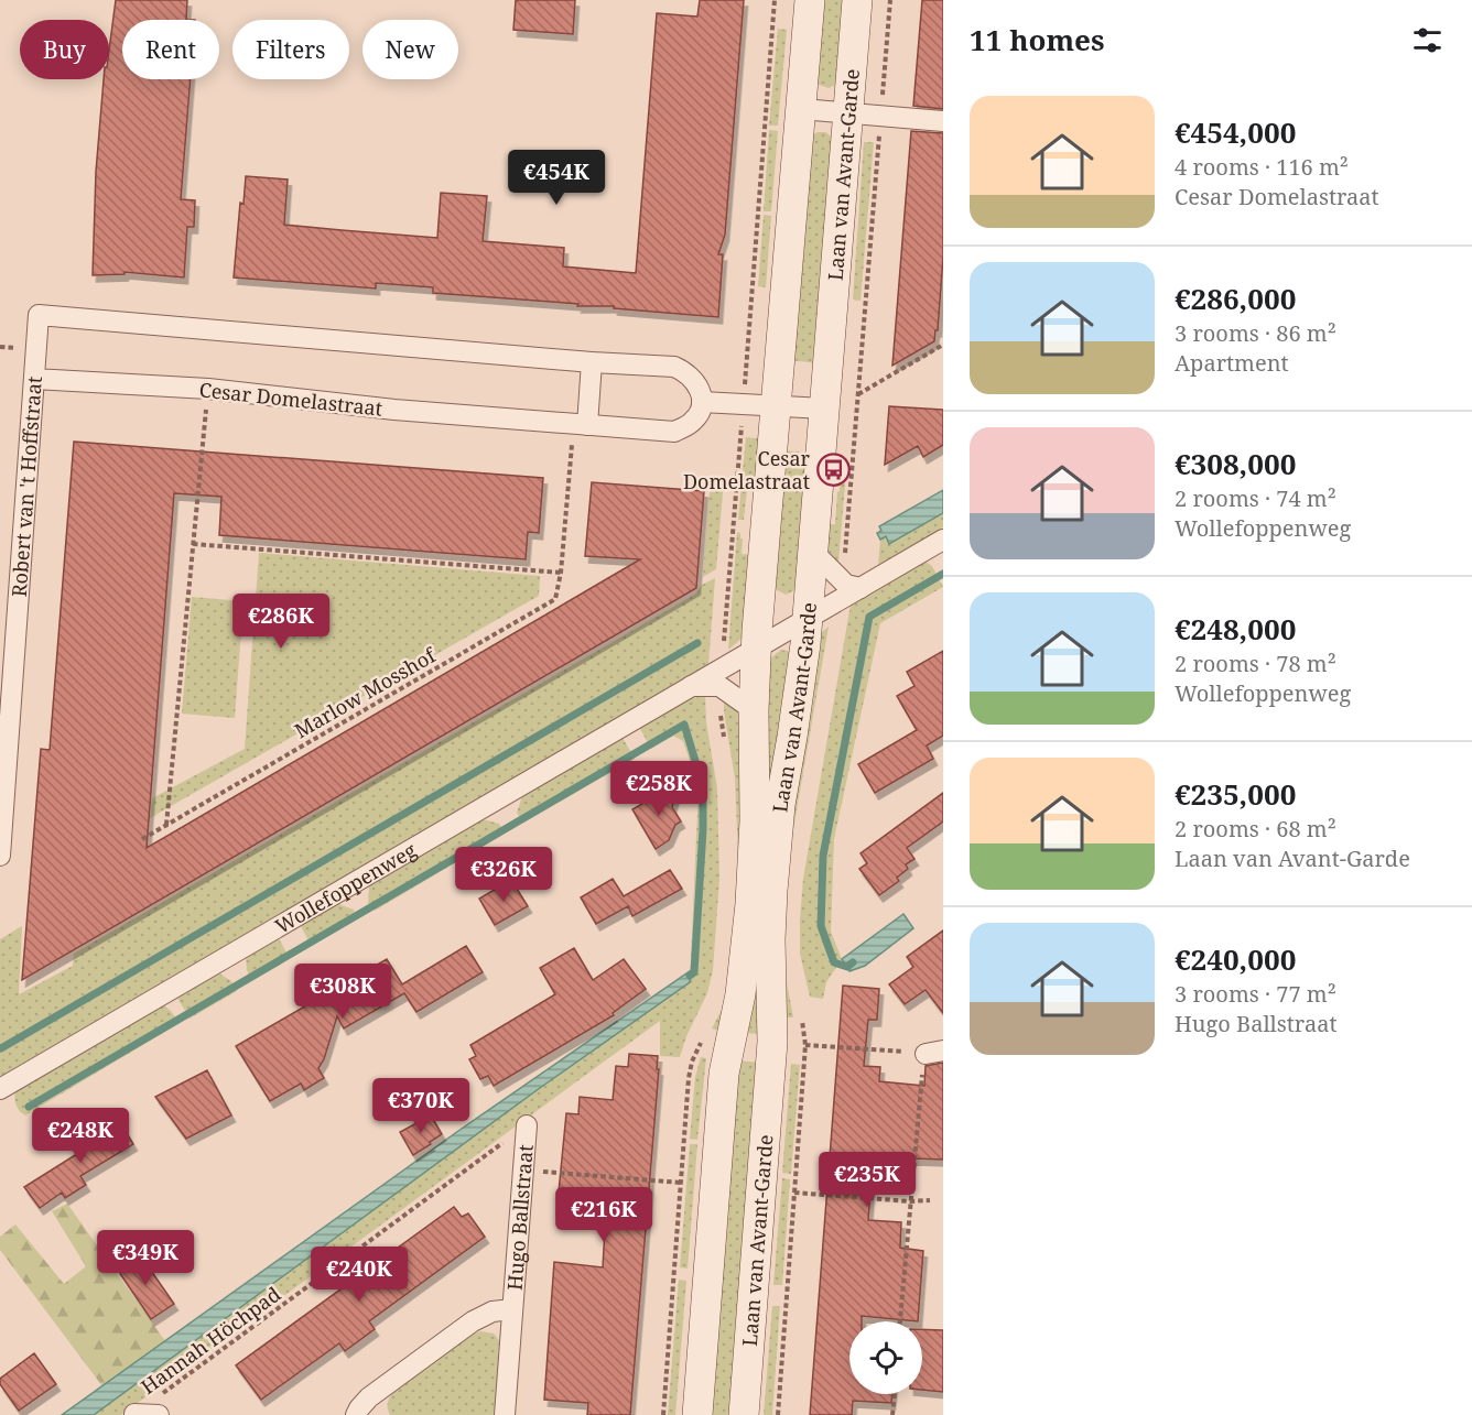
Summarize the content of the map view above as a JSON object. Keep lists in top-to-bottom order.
{
  "streets": {
    "street": [
      "Laan van Avant-Garde",
      "Cesar Domelastraat",
      "Robert van 't Hoffstraat",
      "Wollefoppenweg",
      "Hugo Ballstraat"
    ],
    "path": ["Marlow Mosshof", "Hannah Höchpad"]
  },
  "crossings": [
    ["Laan van Avant-Garde", "Wollefoppenweg"],
    ["Cesar Domelastraat", "Robert van 't Hoffstraat"],
    ["Cesar Domelastraat", "Marlow Mosshof"],
    ["Hugo Ballstraat", "Hannah Höchpad"]
  ],
  "places": {
    "bus stop": ["Cesar Domelastraat"]
  },
  "page": {
    "heading": "11 homes",
    "chip": [
      "Buy",
      "Rent",
      "Filters",
      "New"
    ],
    "list": [
      {
        "name": "€454,000",
        "note": "4 rooms · 116 m² · Cesar Domelastraat"
      },
      {
        "name": "€286,000",
        "note": "3 rooms · 86 m² · Apartment"
      },
      {
        "name": "€308,000",
        "note": "2 rooms · 74 m² · Wollefoppenweg"
      },
      {
        "name": "€248,000",
        "note": "2 rooms · 78 m² · Wollefoppenweg"
      },
      {
        "name": "€235,000",
        "note": "2 rooms · 68 m² · Laan van Avant-Garde"
      },
      {
        "name": "€240,000",
        "note": "3 rooms · 77 m² · Hugo Ballstraat"
      }
    ],
    "price": [
      "€454K",
      "€286K",
      "€258K",
      "€326K",
      "€308K",
      "€370K",
      "€248K",
      "€235K",
      "€216K",
      "€349K",
      "€240K"
    ]
  }
}
